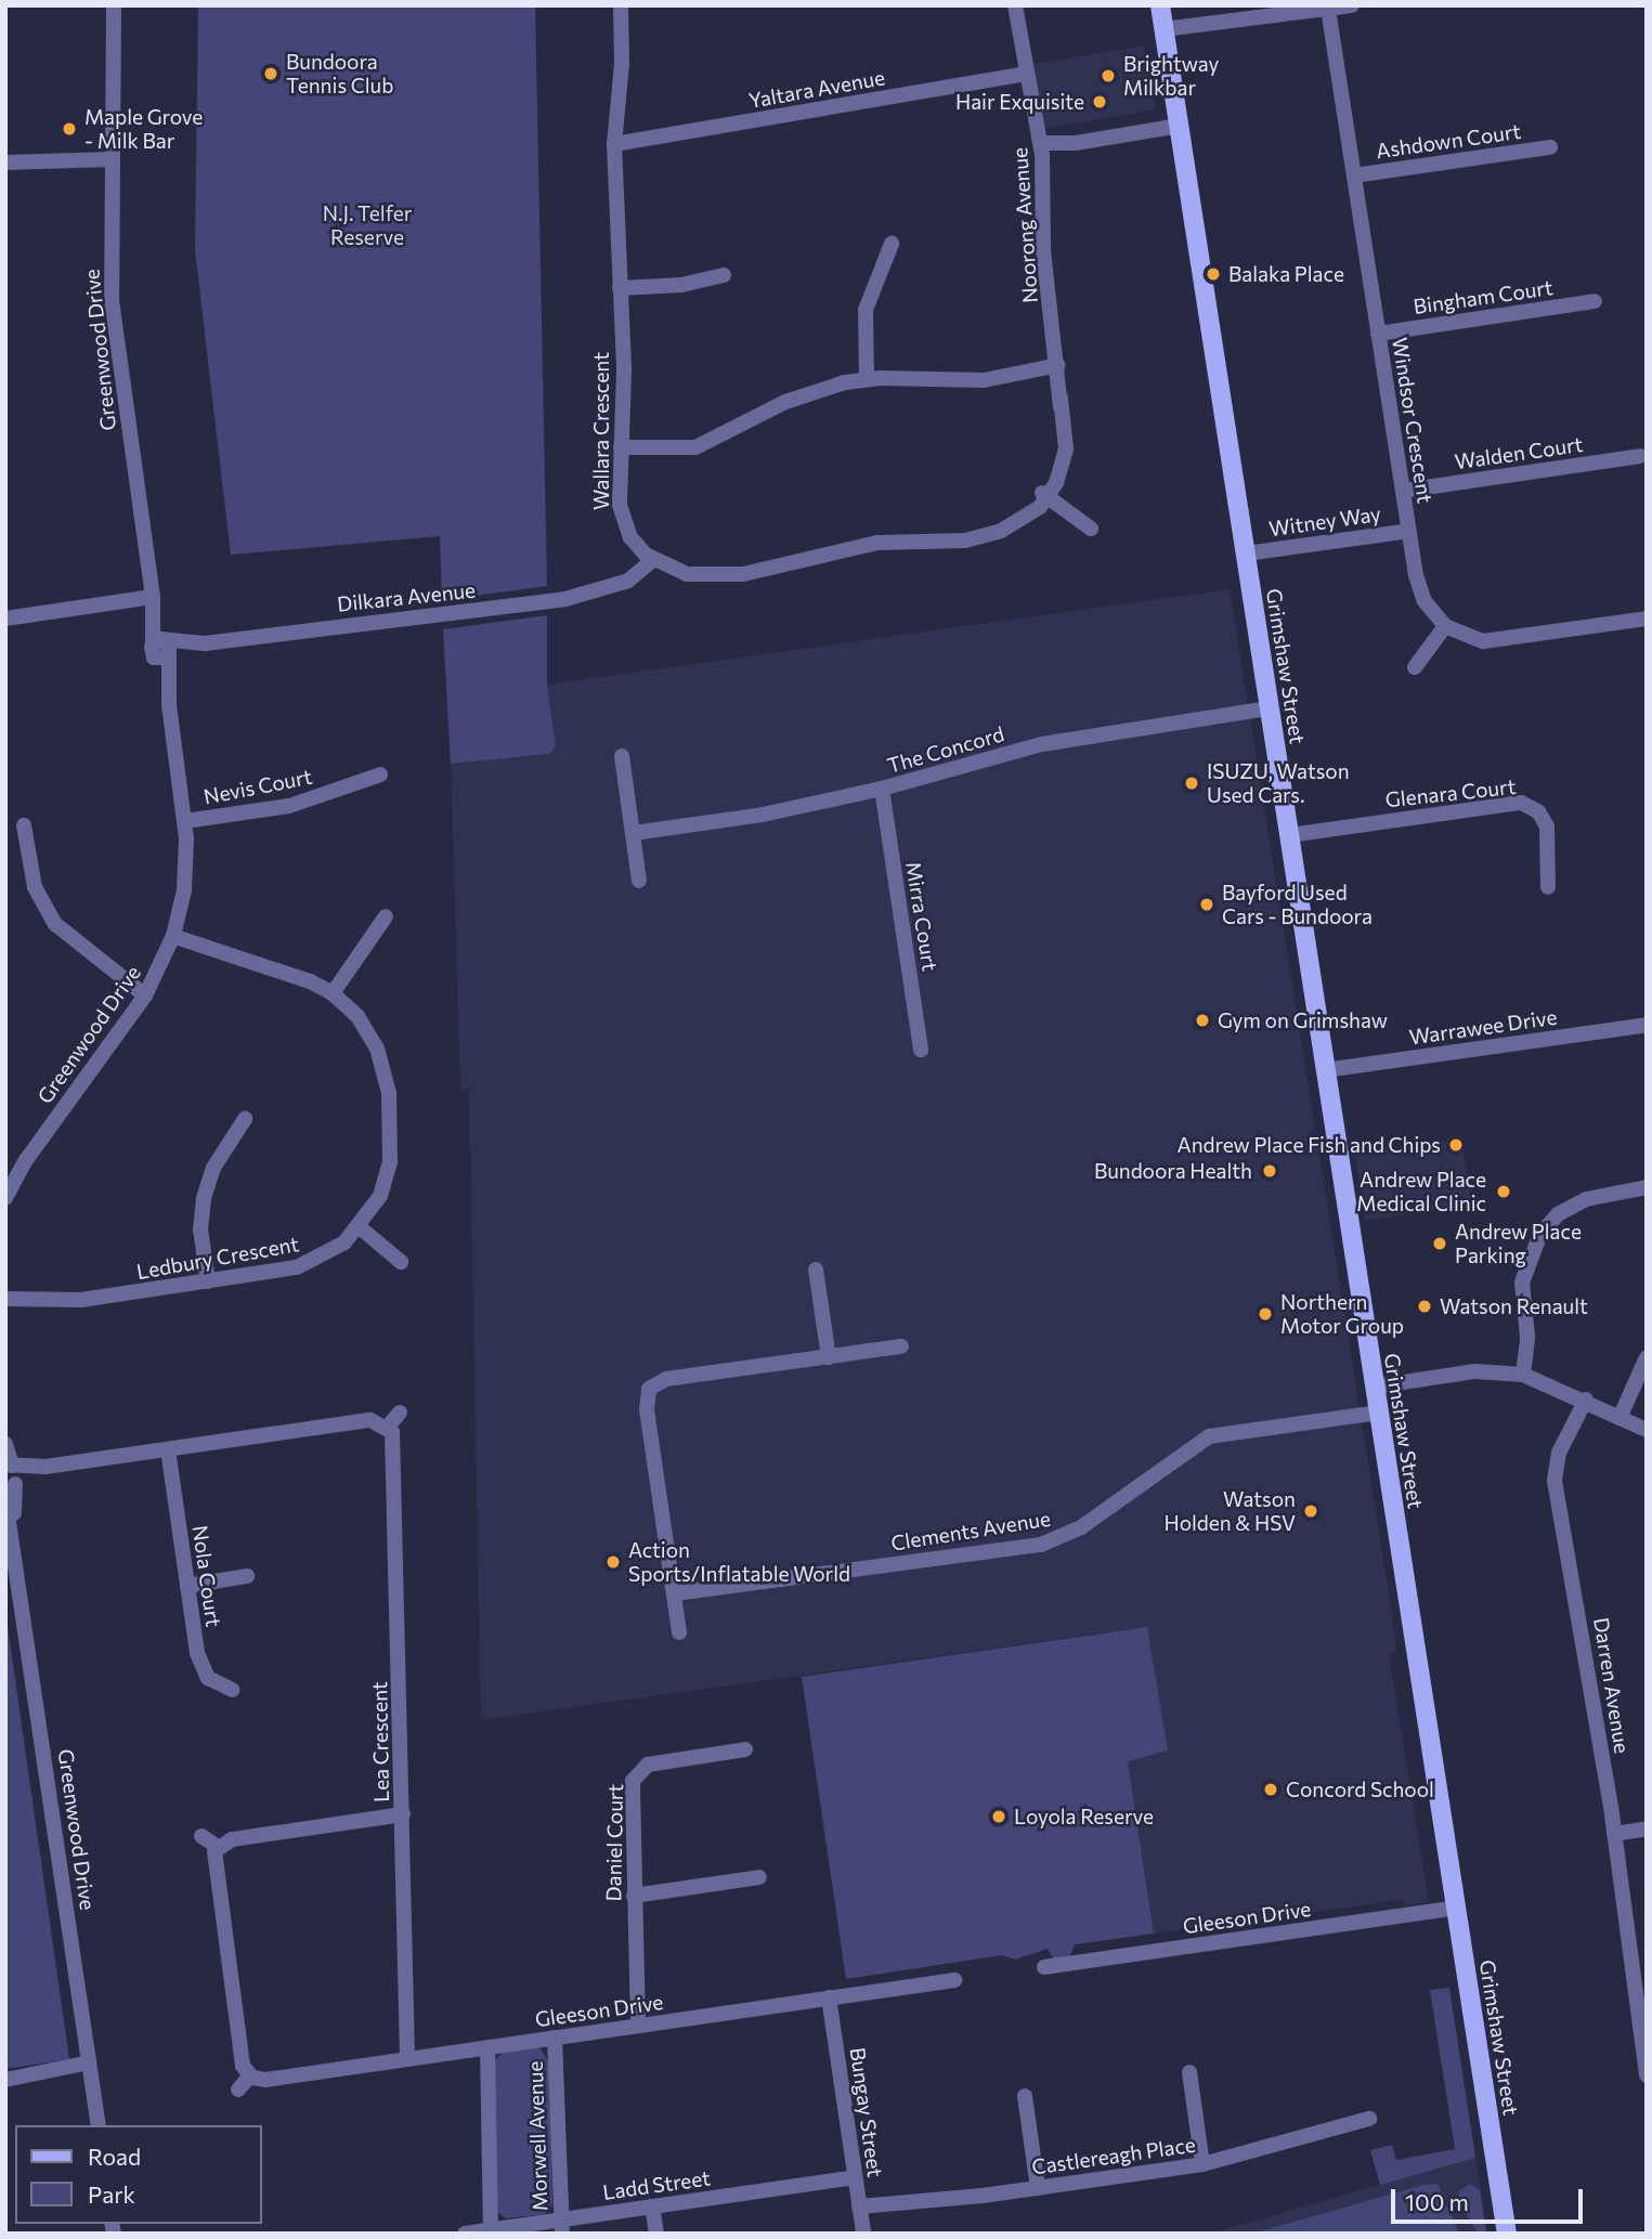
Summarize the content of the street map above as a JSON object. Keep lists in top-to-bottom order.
{
  "streets": {
    "main road": ["Grimshaw Street"],
    "street": [
      "Yaltara Avenue",
      "Ashdown Court",
      "Noorong Avenue",
      "Bingham Court",
      "Greenwood Drive",
      "Windsor Crescent",
      "Wallara Crescent",
      "Walden Court",
      "Witney Way",
      "Dilkara Avenue",
      "The Concord",
      "Nevis Court",
      "Glenara Court",
      "Mirra Court",
      "Warrawee Drive",
      "Ledbury Crescent",
      "Clements Avenue",
      "Nola Court",
      "Darren Avenue",
      "Lea Crescent",
      "Daniel Court",
      "Gleeson Drive",
      "Bungay Street",
      "Morwell Avenue",
      "Castlereagh Place",
      "Ladd Street"
    ]
  },
  "crossings": [
    ["Yaltara Avenue", "Noorong Avenue"],
    ["Yaltara Avenue", "Wallara Crescent"],
    ["Ashdown Court", "Windsor Crescent"],
    ["Bingham Court", "Windsor Crescent"],
    ["Greenwood Drive", "Dilkara Avenue"],
    ["Greenwood Drive", "Nevis Court"],
    ["Greenwood Drive", "Ledbury Crescent"],
    ["Windsor Crescent", "Walden Court"],
    ["Windsor Crescent", "Witney Way"],
    ["Wallara Crescent", "Dilkara Avenue"],
    ["Witney Way", "Grimshaw Street"],
    ["Grimshaw Street", "The Concord"],
    ["Grimshaw Street", "Glenara Court"],
    ["Grimshaw Street", "Warrawee Drive"],
    ["Grimshaw Street", "Clements Avenue"],
    ["Grimshaw Street", "Gleeson Drive"],
    ["The Concord", "Mirra Court"],
    ["Lea Crescent", "Gleeson Drive"],
    ["Daniel Court", "Gleeson Drive"],
    ["Gleeson Drive", "Bungay Street"],
    ["Gleeson Drive", "Morwell Avenue"],
    ["Bungay Street", "Castlereagh Place"],
    ["Bungay Street", "Ladd Street"],
    ["Morwell Avenue", "Ladd Street"]
  ],
  "parks": ["N.J. Telfer Reserve"],
  "places": [
    "Bundoora Tennis Club",
    "Brightway Milkbar",
    "Hair Exquisite",
    "Maple Grove - Milk Bar",
    "Balaka Place",
    "ISUZU, Watson Used Cars.",
    "Bayford Used Cars - Bundoora",
    "Gym on Grimshaw",
    "Andrew Place Fish and Chips",
    "Bundoora Health",
    "Andrew Place Medical Clinic",
    "Andrew Place Parking",
    "Watson Renault",
    "Northern Motor Group",
    "Watson Holden & HSV",
    "Action Sports/Inflatable World",
    "Concord School",
    "Loyola Reserve"
  ],
  "legend": ["Road", "Park"],
  "scale_bar": "100 m"
}
